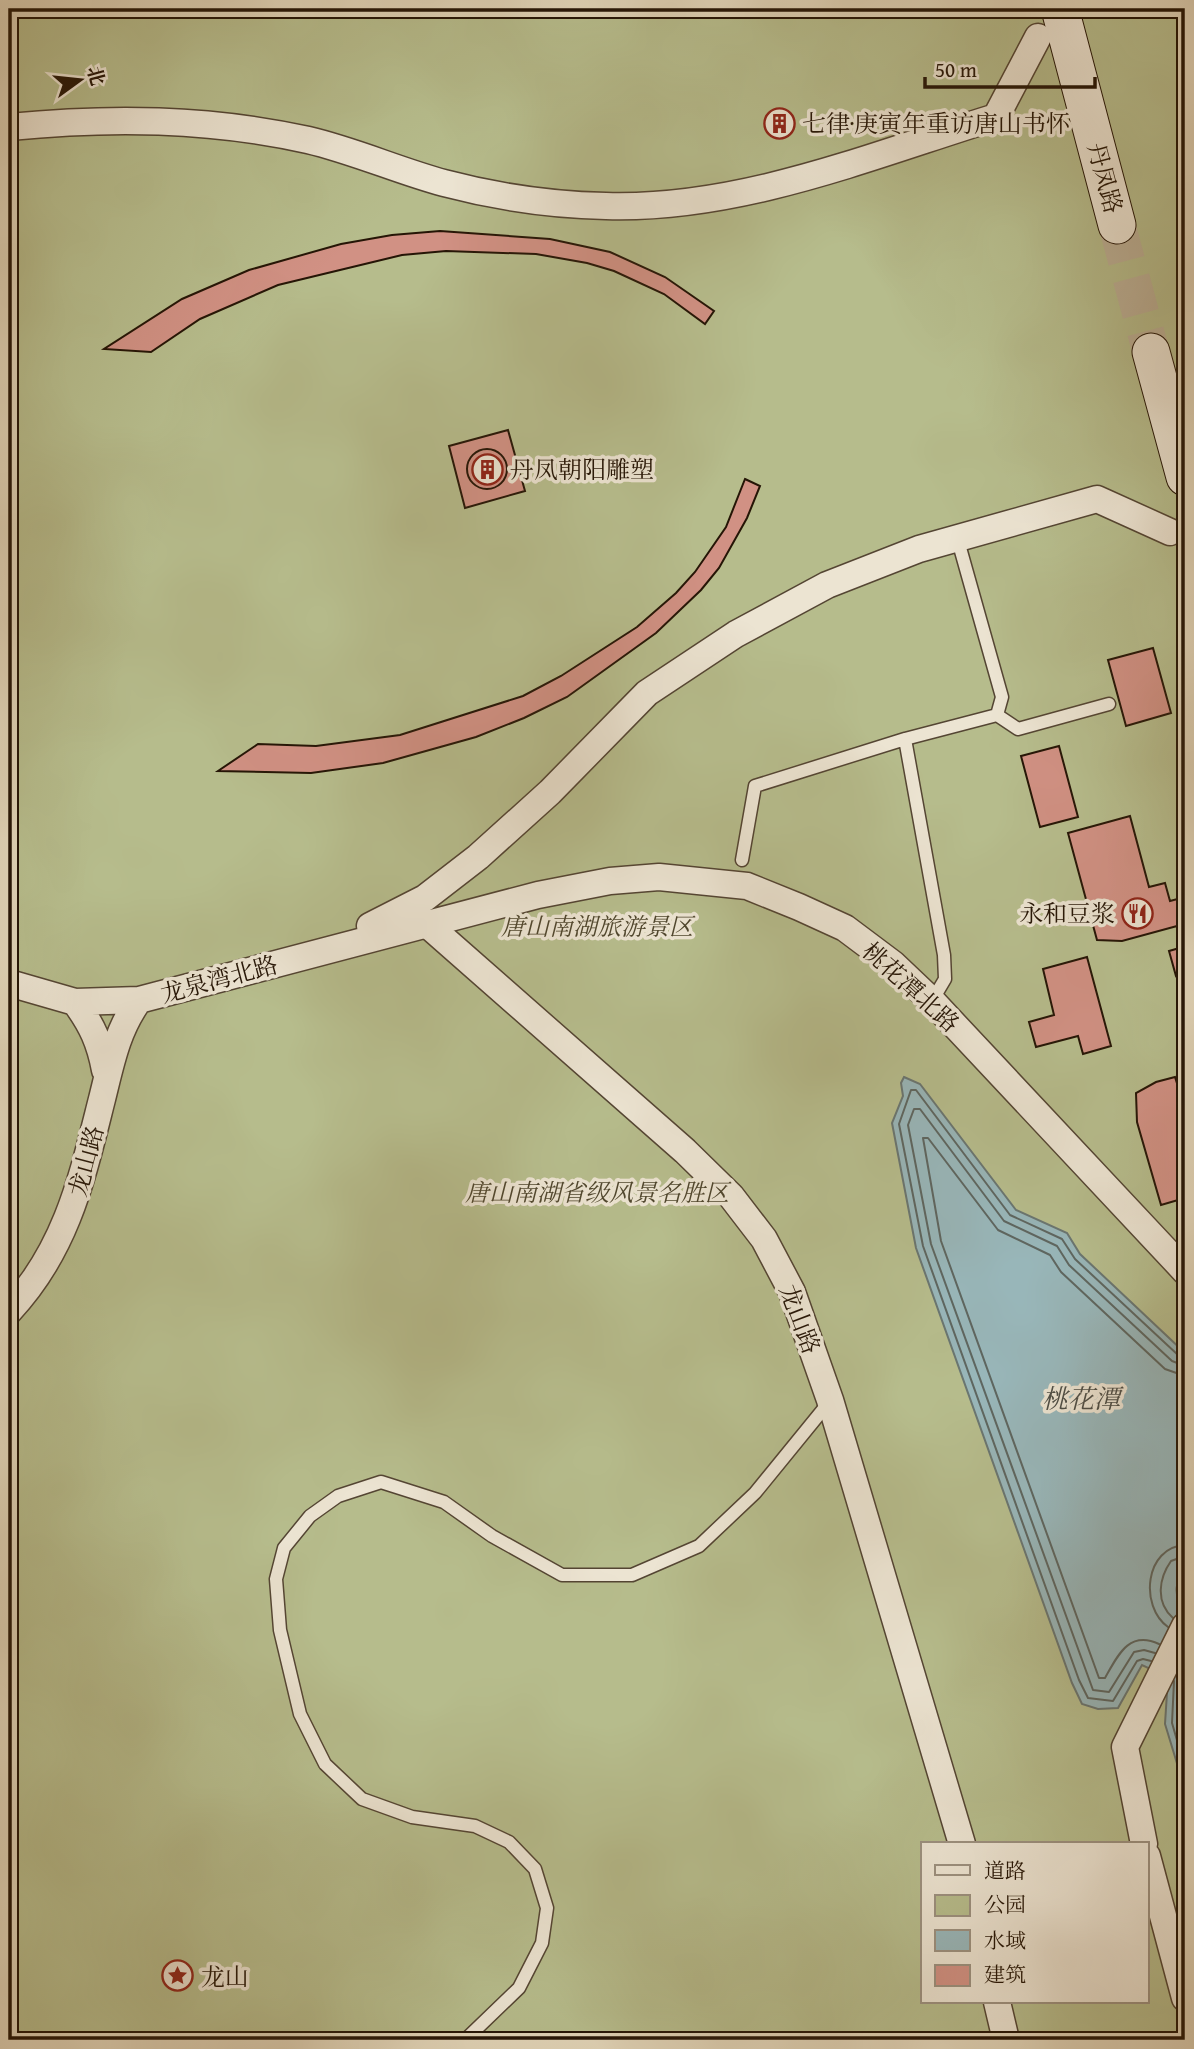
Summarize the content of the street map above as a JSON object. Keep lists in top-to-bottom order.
{
  "streets": {
    "main road": ["丹凤路"],
    "street": ["龙泉湾北路", "桃花潭北路", "龙山路"]
  },
  "crossings": [
    ["龙泉湾北路", "桃花潭北路"],
    ["龙泉湾北路", "龙山路"],
    ["桃花潭北路", "龙山路"]
  ],
  "water": ["桃花潭"],
  "parks": ["唐山南湖旅游景区", "唐山南湖省级风景名胜区"],
  "places": {
    "building": ["七律·庚寅年重访唐山书怀", "丹凤朝阳雕塑"],
    "restaurant": ["永和豆浆"],
    "place": ["龙山"]
  },
  "legend": [
    "道路",
    "公园",
    "水域",
    "建筑"
  ],
  "scale_bar": "50 m",
  "north": "right"
}
